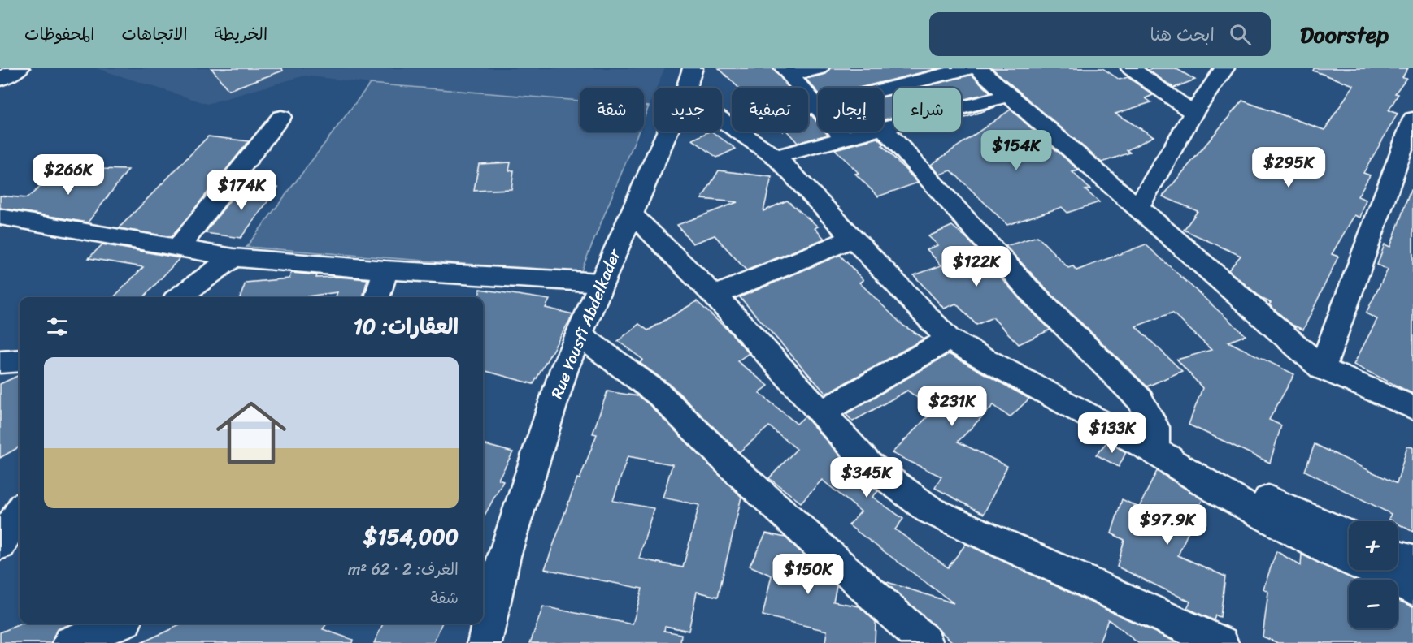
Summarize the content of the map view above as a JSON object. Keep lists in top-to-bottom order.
{
  "streets": {
    "street": ["Rue Yousfi Abdelkader"]
  },
  "page": {
    "header": "Doorstep",
    "search": "ابحث هنا",
    "nav": ["الخريطة", "الاتجاهات", "المحفوظات"],
    "chip": [
      "شراء",
      "إيجار",
      "تصفية",
      "جديد",
      "شقة"
    ],
    "price": [
      "$154K",
      "$295K",
      "$266K",
      "$174K",
      "$122K",
      "$231K",
      "$133K",
      "$345K",
      "$97.9K",
      "$150K"
    ],
    "heading": "العقارات: 10",
    "list": [
      {
        "name": "$154,000",
        "note": "الغرف: 2 · 62 m² · شقة"
      }
    ],
    "map_buttons": ["+", "−"]
  }
}
